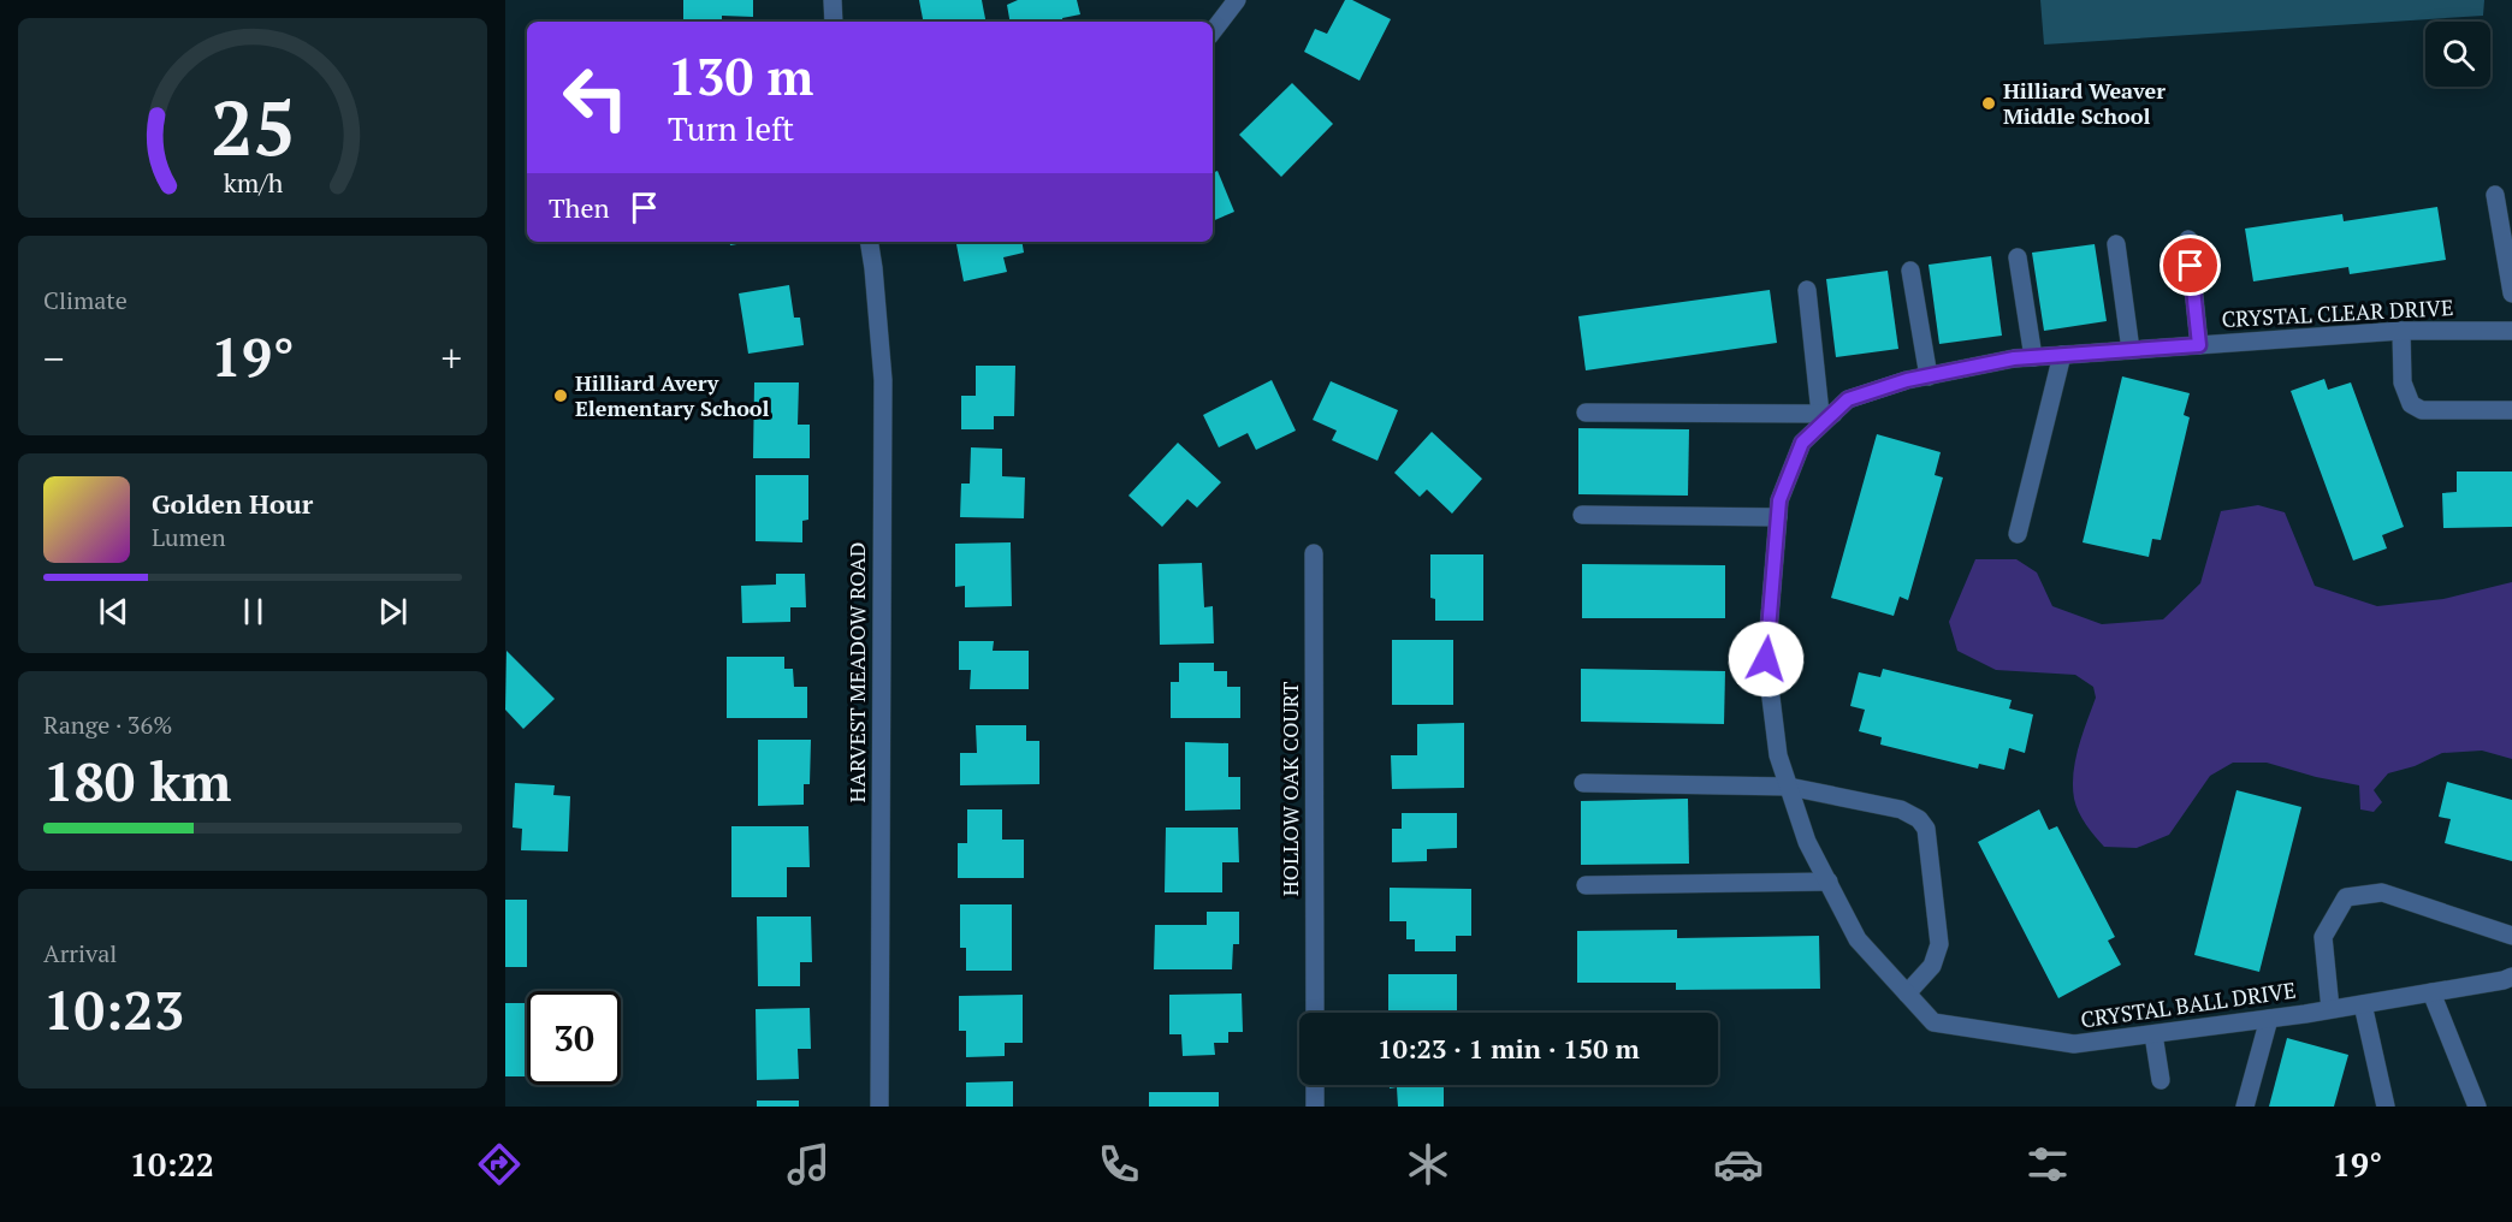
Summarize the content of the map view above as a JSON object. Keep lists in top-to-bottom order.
{
  "streets": {
    "street": [
      "CRYSTAL CLEAR DRIVE",
      "HARVEST MEADOW ROAD",
      "HOLLOW OAK COURT",
      "CRYSTAL BALL DRIVE"
    ]
  },
  "crossings": [
    ["CRYSTAL CLEAR DRIVE", "CRYSTAL BALL DRIVE"]
  ],
  "places": ["Hilliard Weaver Middle School", "Hilliard Avery Elementary School"],
  "page": {
    "turn": ["130 m", "Turn left"],
    "then": "Then",
    "tile": [
      "Climate",
      ["Range · 36%", "180 km"],
      ["Arrival", "10:23"]
    ],
    "heat": ["−", "19°", "+"],
    "song": ["Golden Hour", "Lumen"],
    "limit": "30",
    "trip": "10:23 · 1 min · 150 m",
    "tabs": ["10:22", "19°"],
    "gauge": ["25", "km/h"]
  }
}
